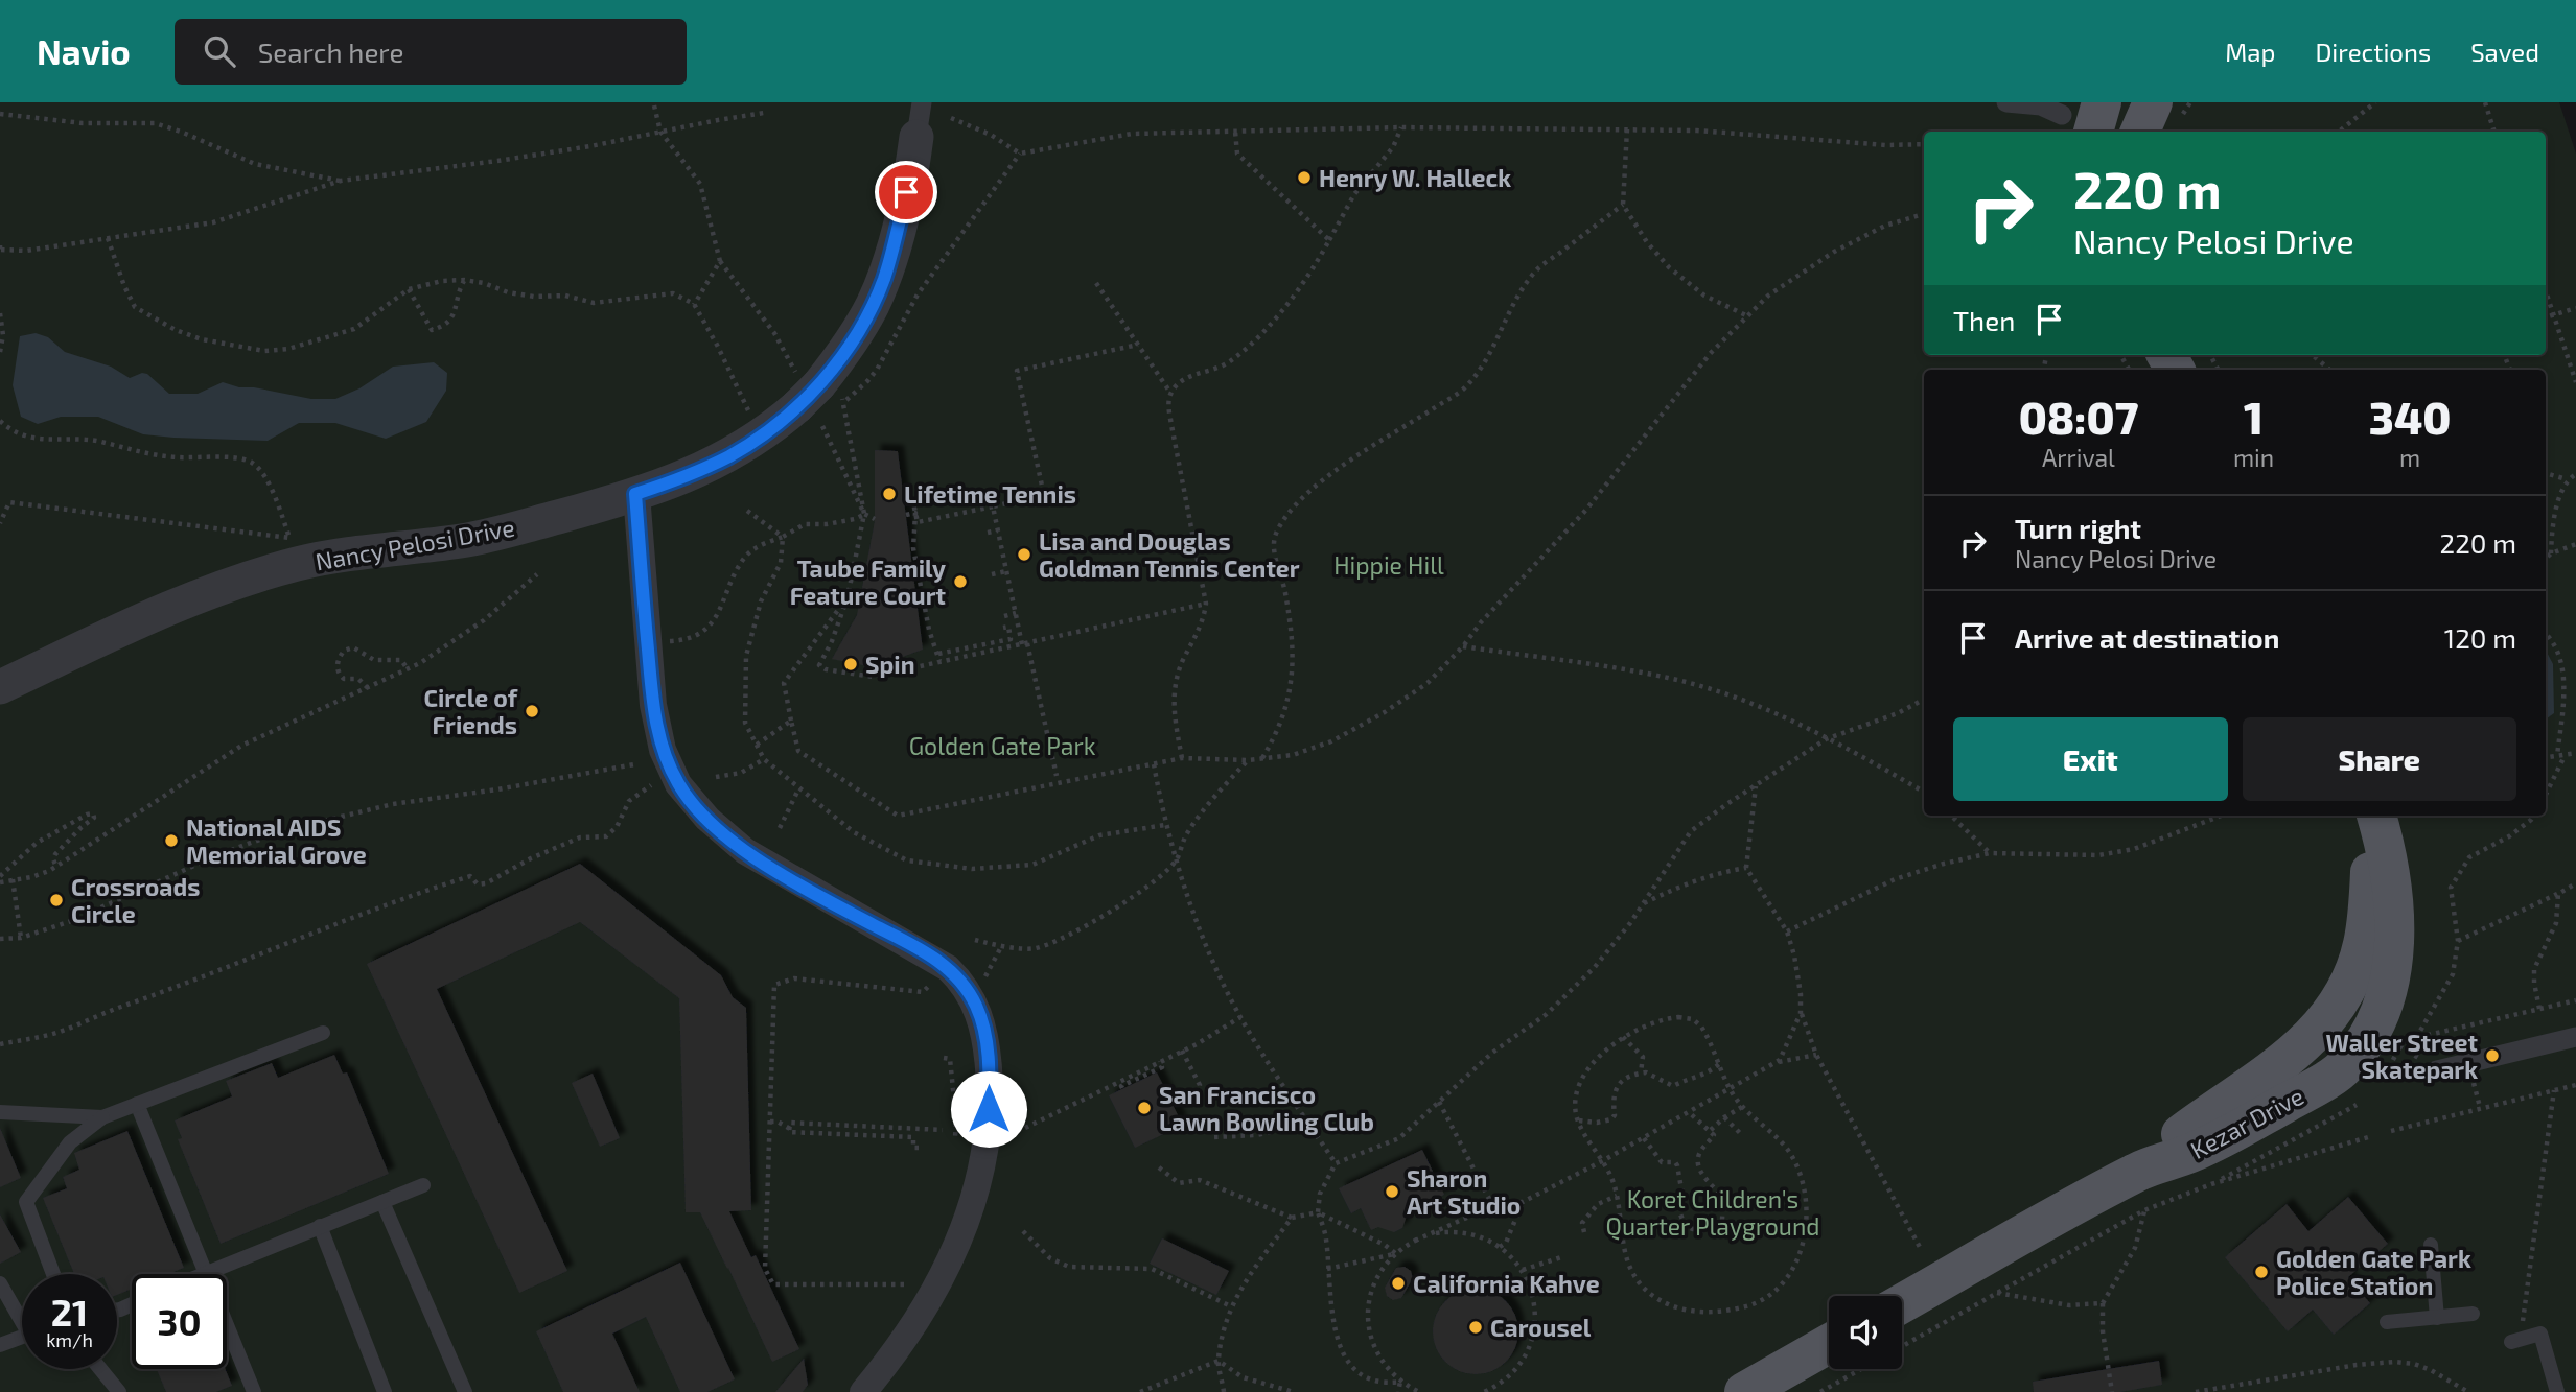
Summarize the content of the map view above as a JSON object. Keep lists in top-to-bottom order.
{
  "streets": {
    "main road": ["Kezar Drive"],
    "street": ["Nancy Pelosi Drive"]
  },
  "parks": ["Hippie Hill", "Golden Gate Park", "Koret Children's Quarter Playground"],
  "places": [
    "Henry W. Halleck",
    "Lifetime Tennis",
    "Lisa and Douglas Goldman Tennis Center",
    "Taube Family Feature Court",
    "Spin",
    "Circle of Friends",
    "National AIDS Memorial Grove",
    "Crossroads Circle",
    "Waller Street Skatepark",
    "San Francisco Lawn Bowling Club",
    "Sharon Art Studio",
    "Golden Gate Park Police Station",
    "California Kahve",
    "Carousel"
  ],
  "page": {
    "header": "Navio",
    "search": "Search here",
    "nav": ["Map", "Directions", "Saved"],
    "turn": ["220 m", "Nancy Pelosi Drive"],
    "then": "Then",
    "eta": [
      "08:07",
      "Arrival",
      "1",
      "min",
      "340",
      "m"
    ],
    "list": [
      {
        "name": "Turn right",
        "note": "Nancy Pelosi Drive",
        "value": "220 m"
      },
      {
        "name": "Arrive at destination",
        "value": "120 m"
      }
    ],
    "buttons": ["Exit", "Share"],
    "speed": "21 km/h",
    "limit": "30"
  }
}
